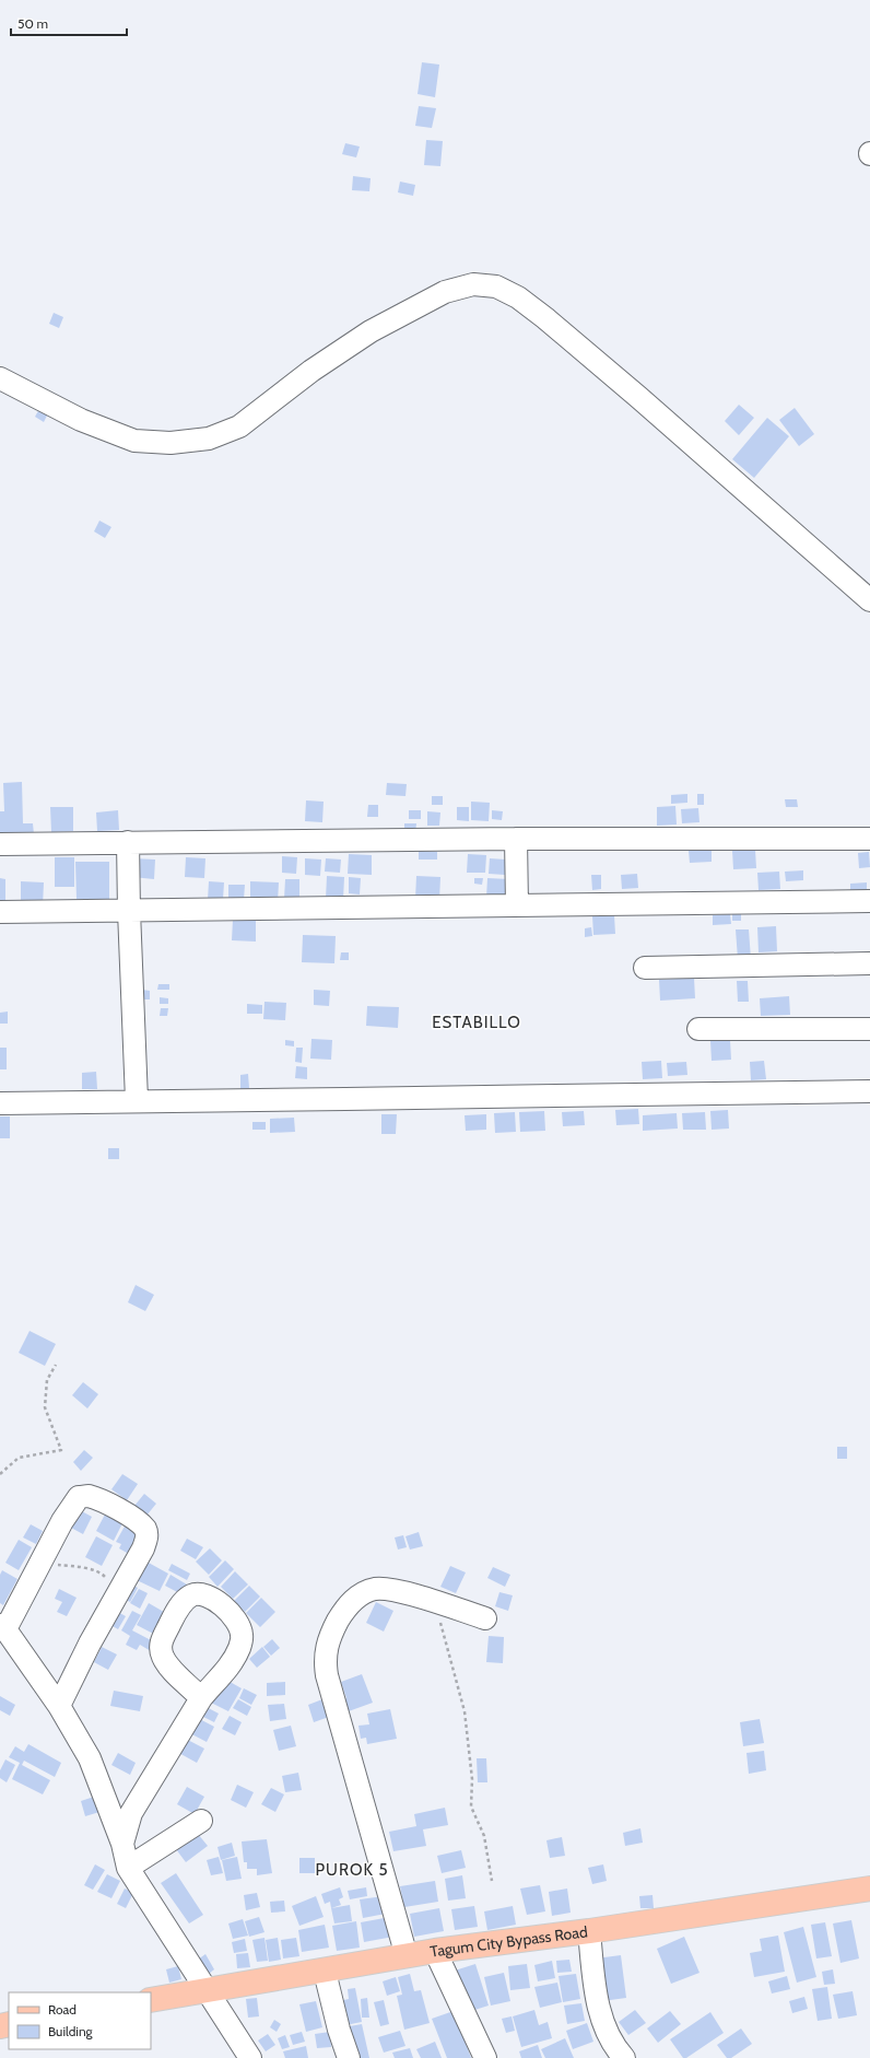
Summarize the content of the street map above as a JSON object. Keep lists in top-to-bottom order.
{
  "streets": {
    "main road": ["Tagum City Bypass Road"]
  },
  "districts": ["ESTABILLO", "PUROK 5"],
  "legend": ["Road", "Building"],
  "scale_bar": "50 m"
}
